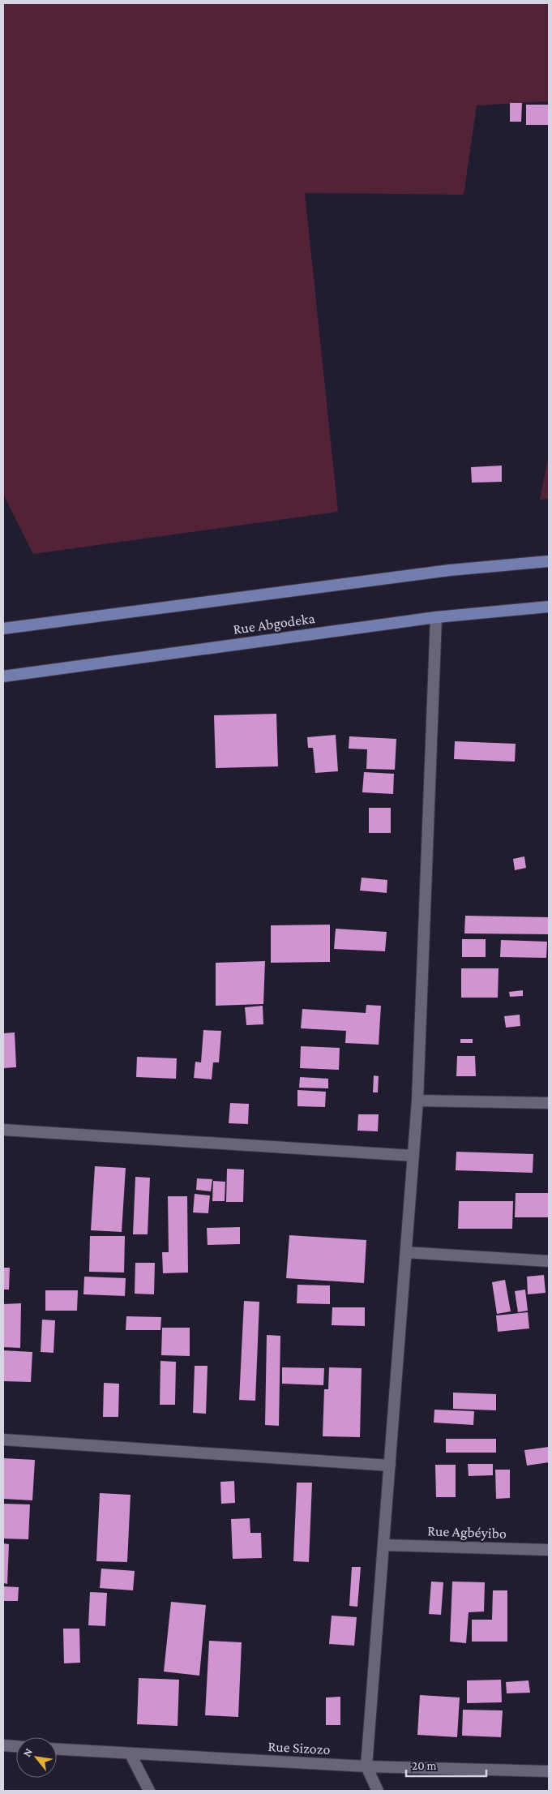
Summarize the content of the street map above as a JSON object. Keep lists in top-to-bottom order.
{
  "streets": {
    "main road": ["Rue Abgodeka"],
    "street": ["Rue Agbéyibo", "Rue Sizozo"]
  },
  "scale_bar": "20 m",
  "north": "top left"
}
